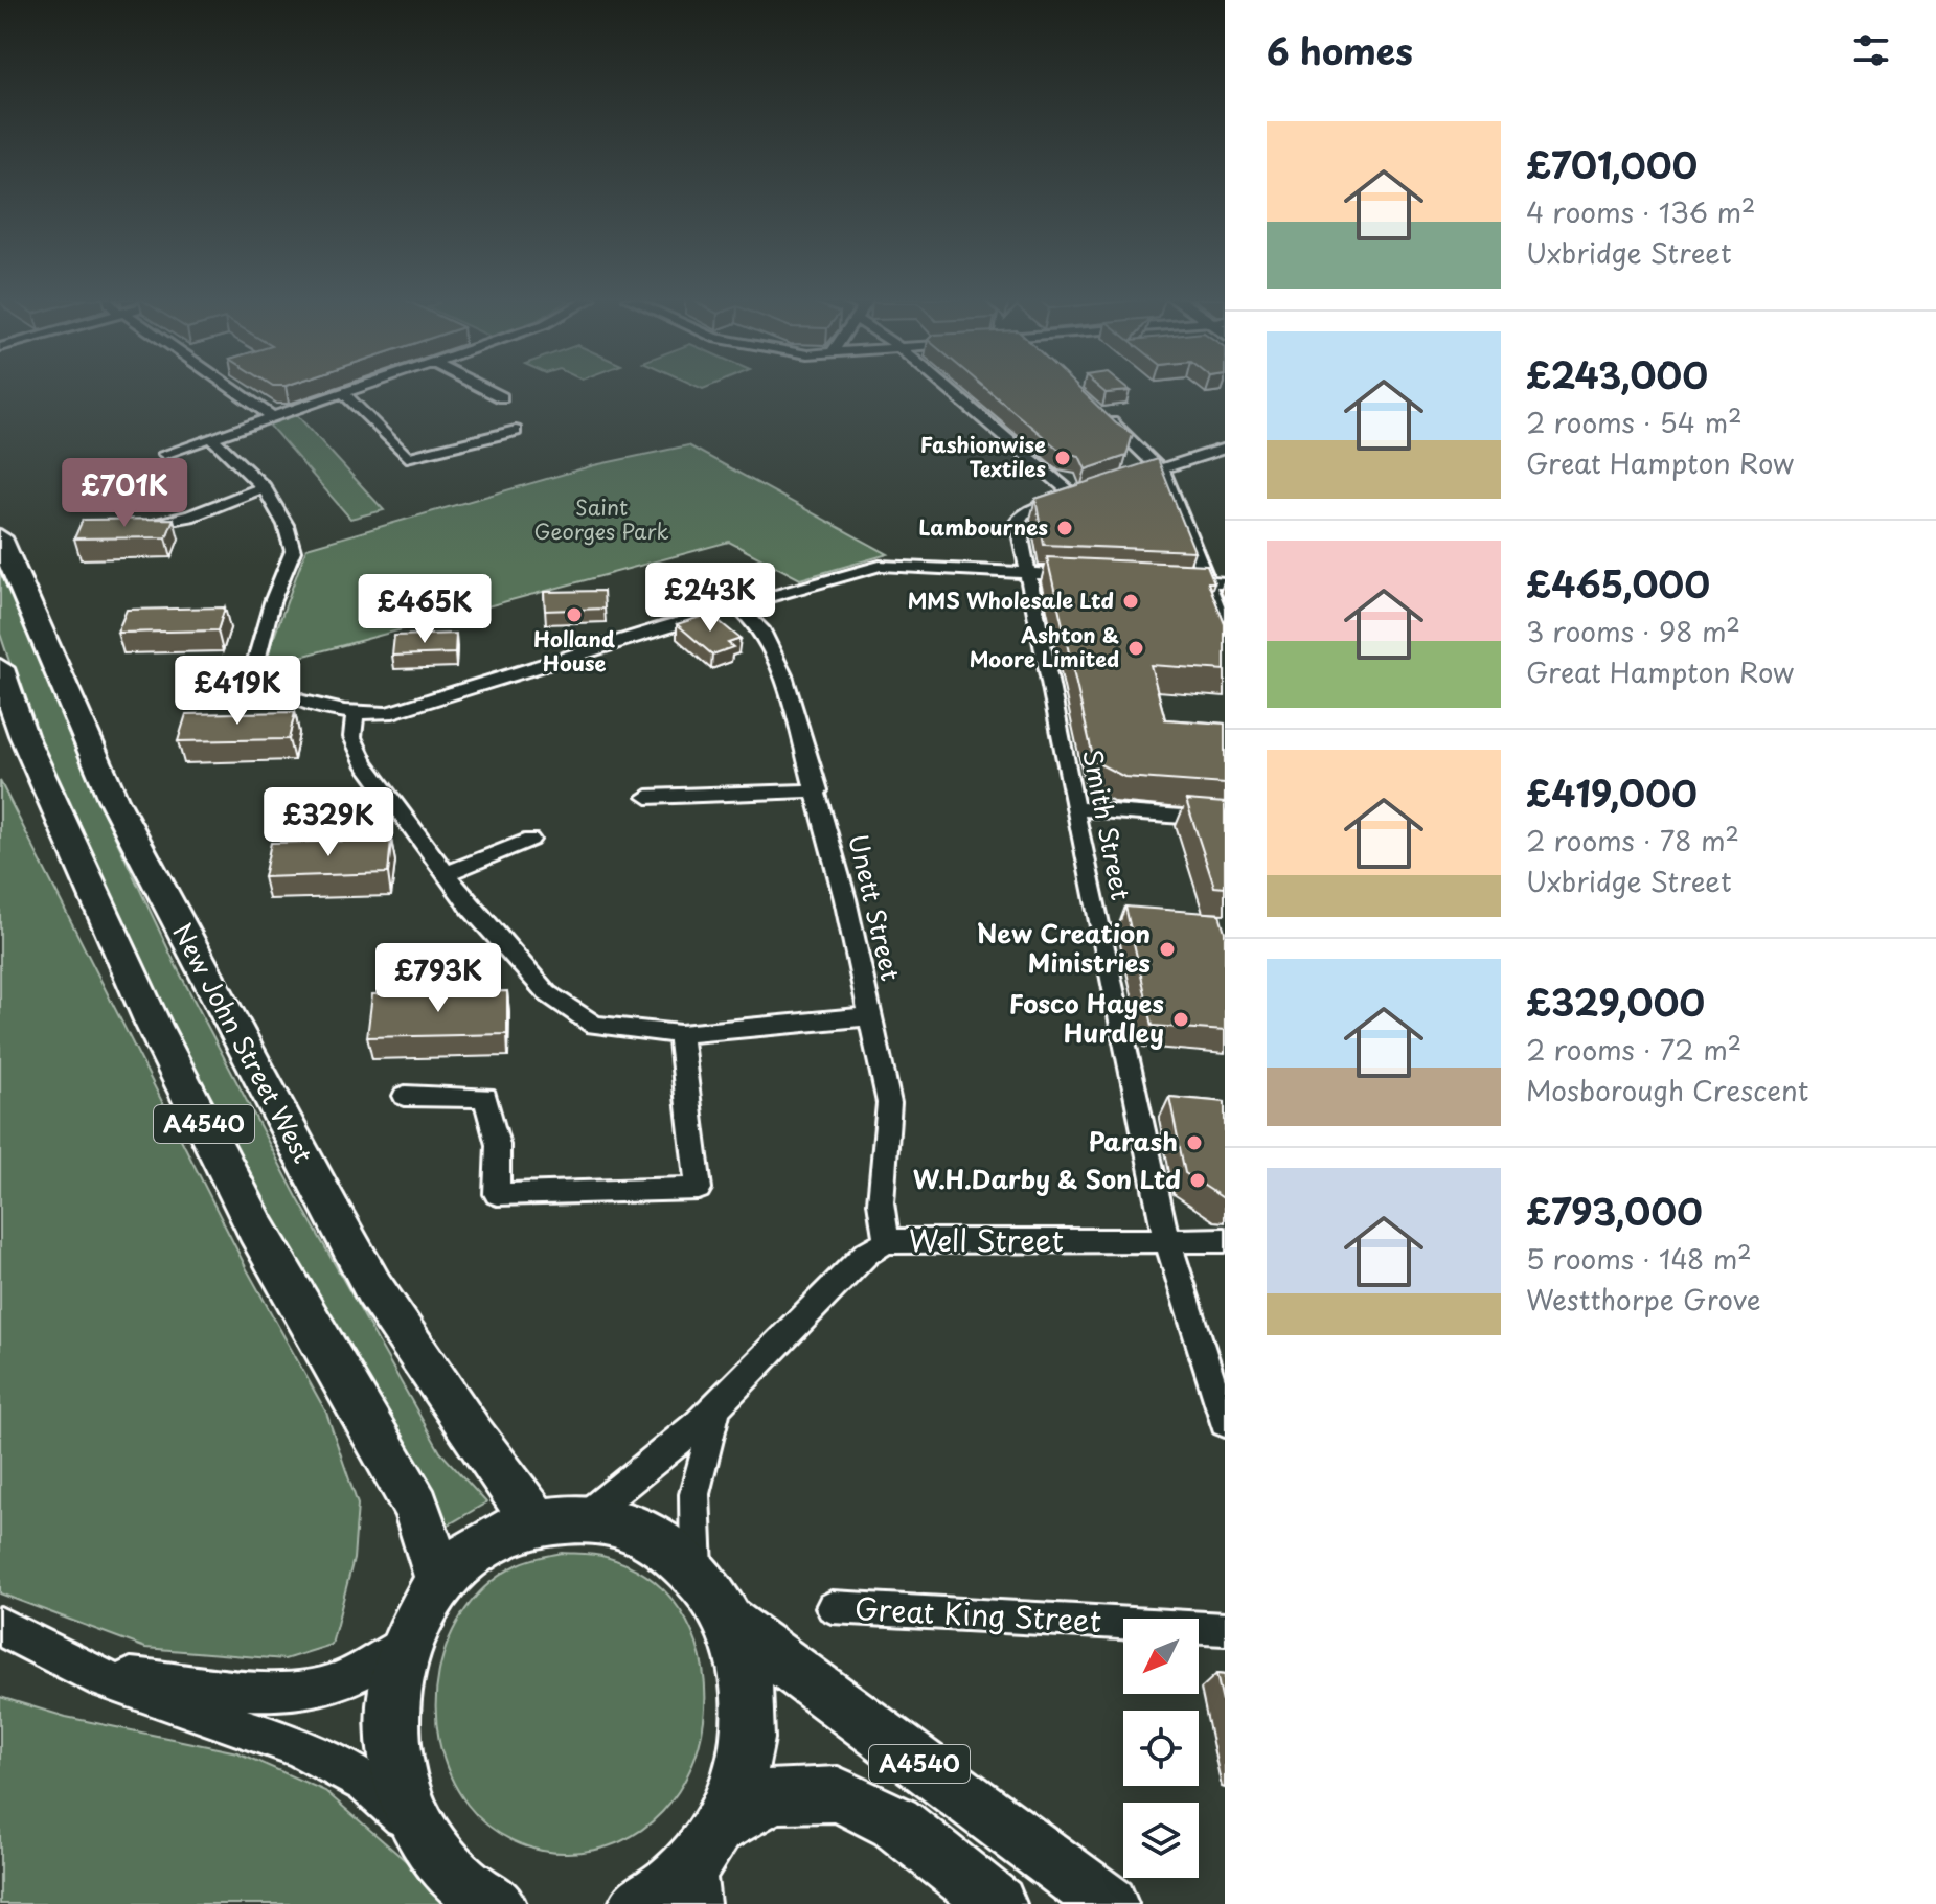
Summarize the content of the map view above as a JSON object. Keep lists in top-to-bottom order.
{
  "streets": {
    "highway": ["New John Street West", "A4540"],
    "street": [
      "Smith Street",
      "Unett Street",
      "Well Street",
      "Great King Street"
    ]
  },
  "crossings": [
    ["Smith Street", "Well Street"],
    ["Unett Street", "Well Street"],
    ["New John Street West", "A4540"],
    ["A4540", "Well Street"]
  ],
  "parks": ["Saint Georges Park"],
  "places": [
    "Fashionwise Textiles",
    "Lambournes",
    "MMS Wholesale Ltd",
    "Holland House",
    "Ashton & Moore Limited",
    "New Creation Ministries",
    "Fosco Hayes Hurdley",
    "Parash",
    "W.H.Darby & Son Ltd"
  ],
  "north": "bottom left",
  "page": {
    "heading": "6 homes",
    "list": [
      {
        "name": "£701,000",
        "note": "4 rooms · 136 m² · Uxbridge Street"
      },
      {
        "name": "£243,000",
        "note": "2 rooms · 54 m² · Great Hampton Row"
      },
      {
        "name": "£465,000",
        "note": "3 rooms · 98 m² · Great Hampton Row"
      },
      {
        "name": "£419,000",
        "note": "2 rooms · 78 m² · Uxbridge Street"
      },
      {
        "name": "£329,000",
        "note": "2 rooms · 72 m² · Mosborough Crescent"
      },
      {
        "name": "£793,000",
        "note": "5 rooms · 148 m² · Westthorpe Grove"
      }
    ],
    "price": [
      "£701K",
      "£243K",
      "£465K",
      "£419K",
      "£329K",
      "£793K"
    ]
  }
}
